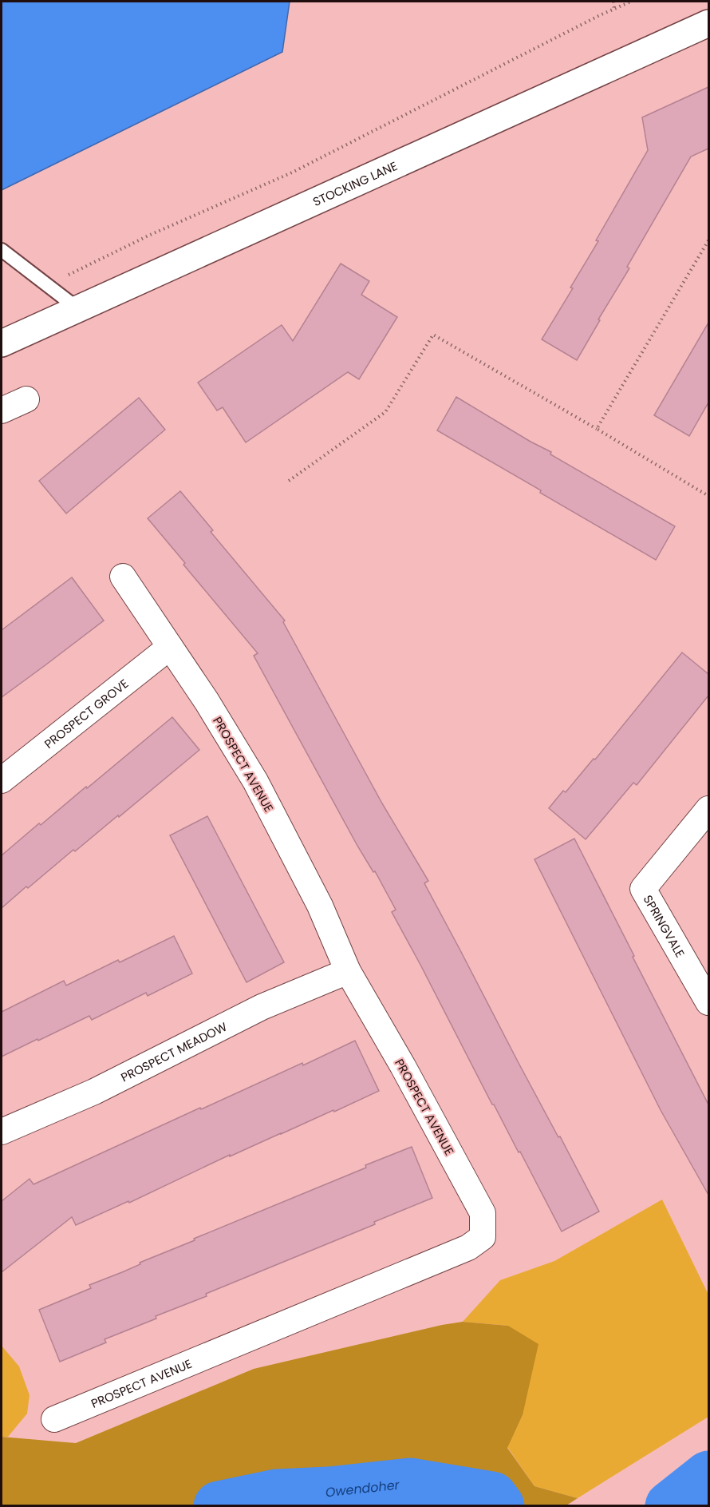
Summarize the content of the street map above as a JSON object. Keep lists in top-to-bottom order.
{
  "streets": {
    "main road": ["STOCKING LANE"],
    "street": [
      "PROSPECT GROVE",
      "PROSPECT AVENUE",
      "SPRINGVALE",
      "PROSPECT MEADOW"
    ]
  },
  "crossings": [
    ["PROSPECT GROVE", "PROSPECT AVENUE"],
    ["PROSPECT AVENUE", "PROSPECT MEADOW"]
  ],
  "water": ["Owendoher"]
}
